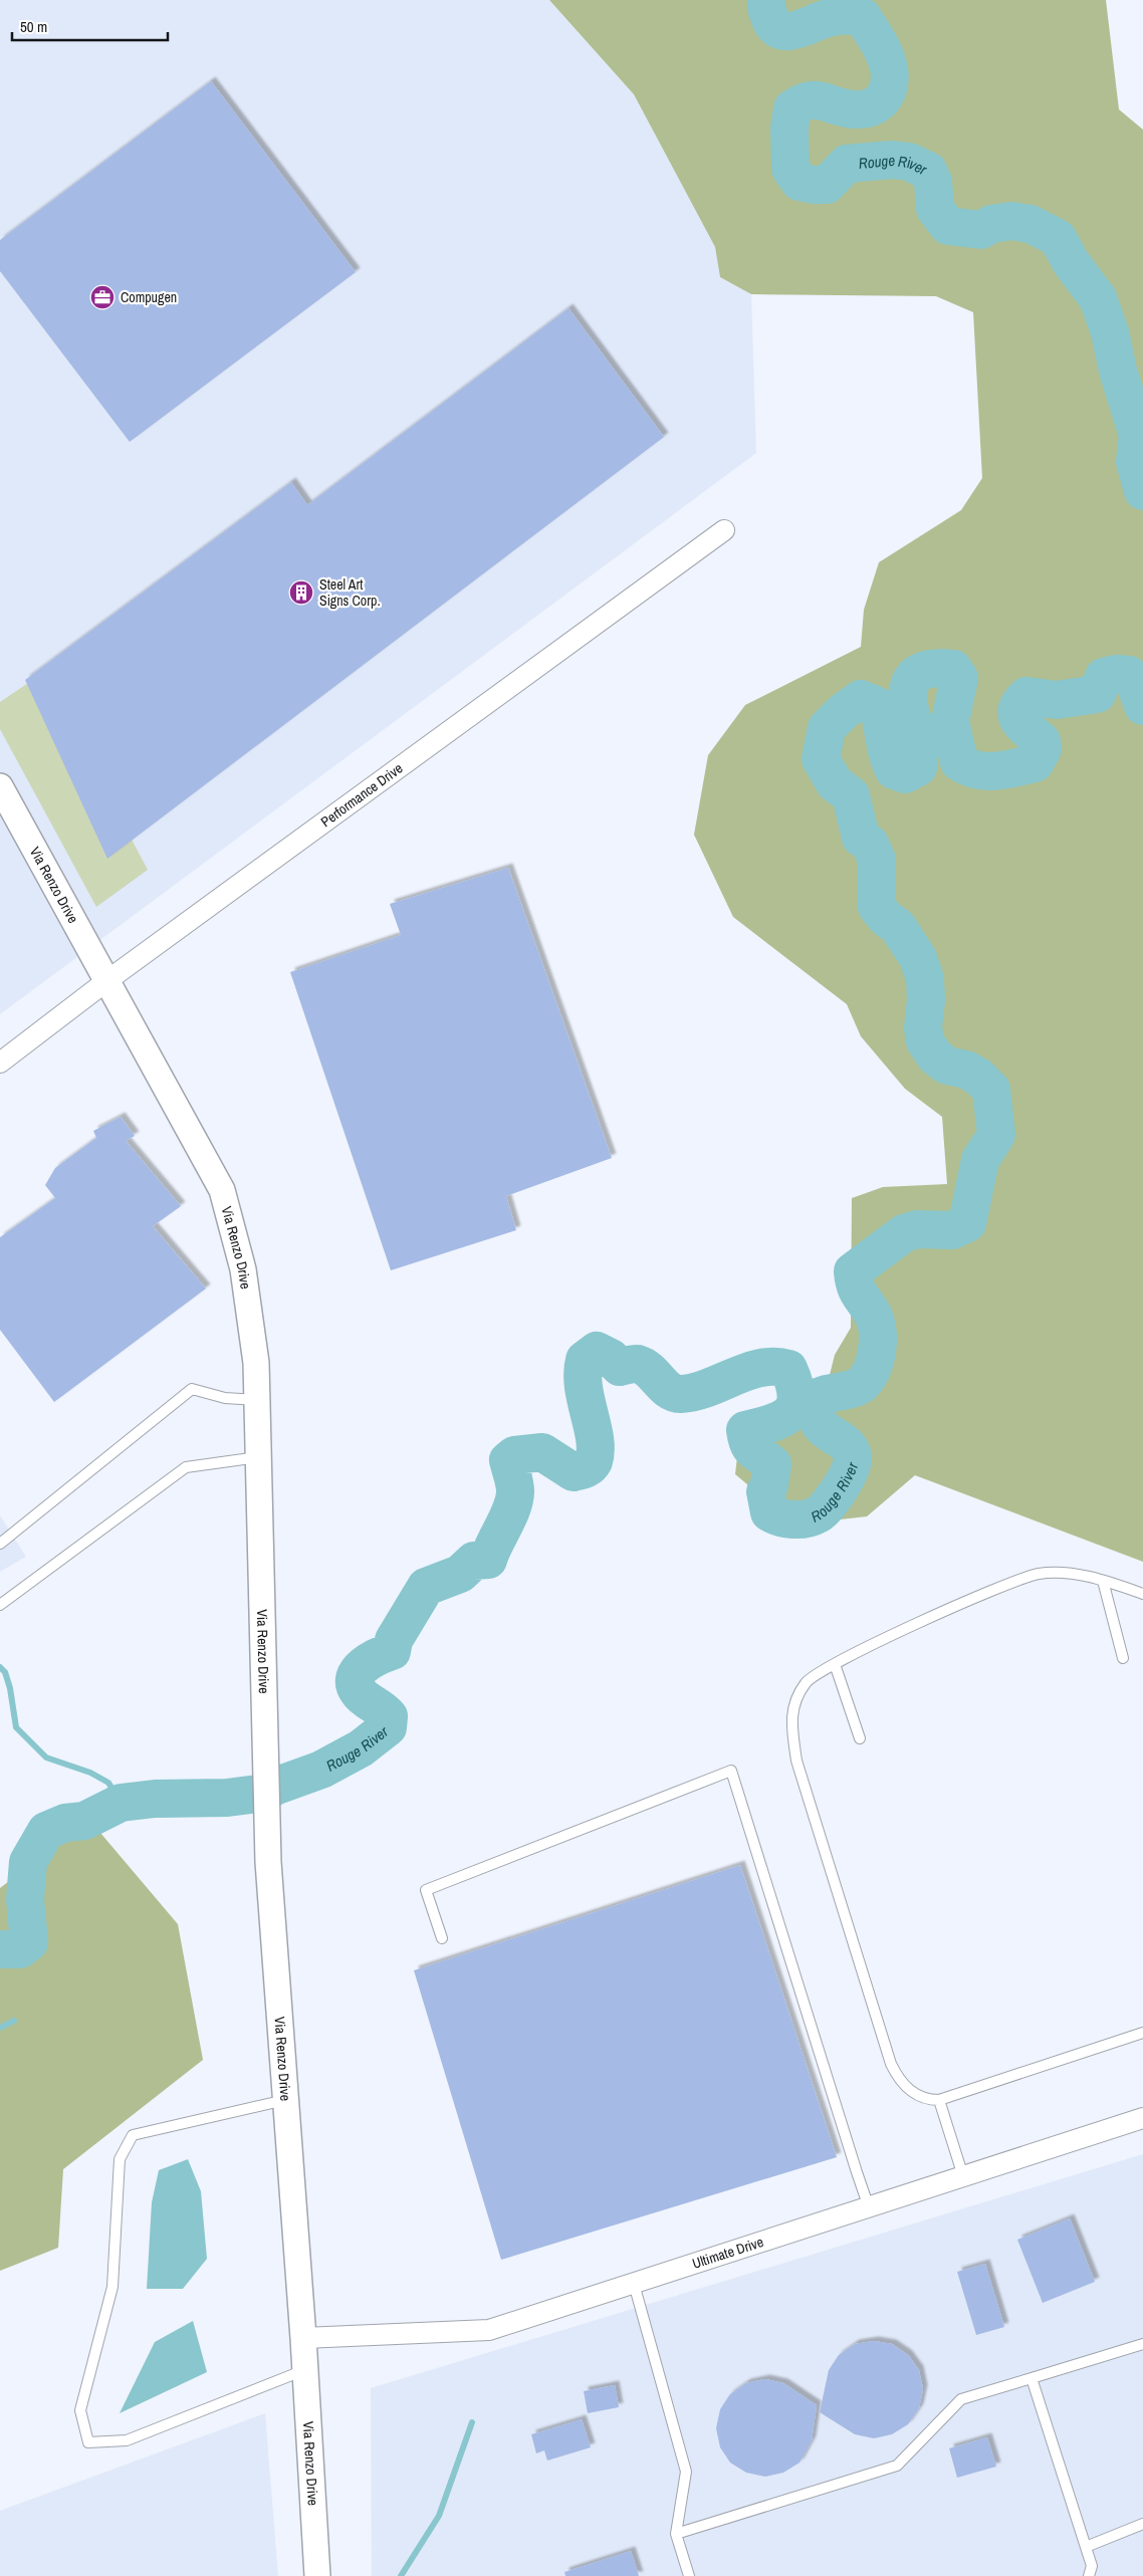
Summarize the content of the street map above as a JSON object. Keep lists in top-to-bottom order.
{
  "streets": {
    "street": ["Performance Drive", "Via Renzo Drive", "Ultimate Drive"]
  },
  "crossings": [
    ["Performance Drive", "Via Renzo Drive"],
    ["Via Renzo Drive", "Ultimate Drive"]
  ],
  "water": ["Rouge River"],
  "places": {
    "office": ["Compugen"],
    "building": ["Steel Art Signs Corp."]
  },
  "scale_bar": "50 m"
}
